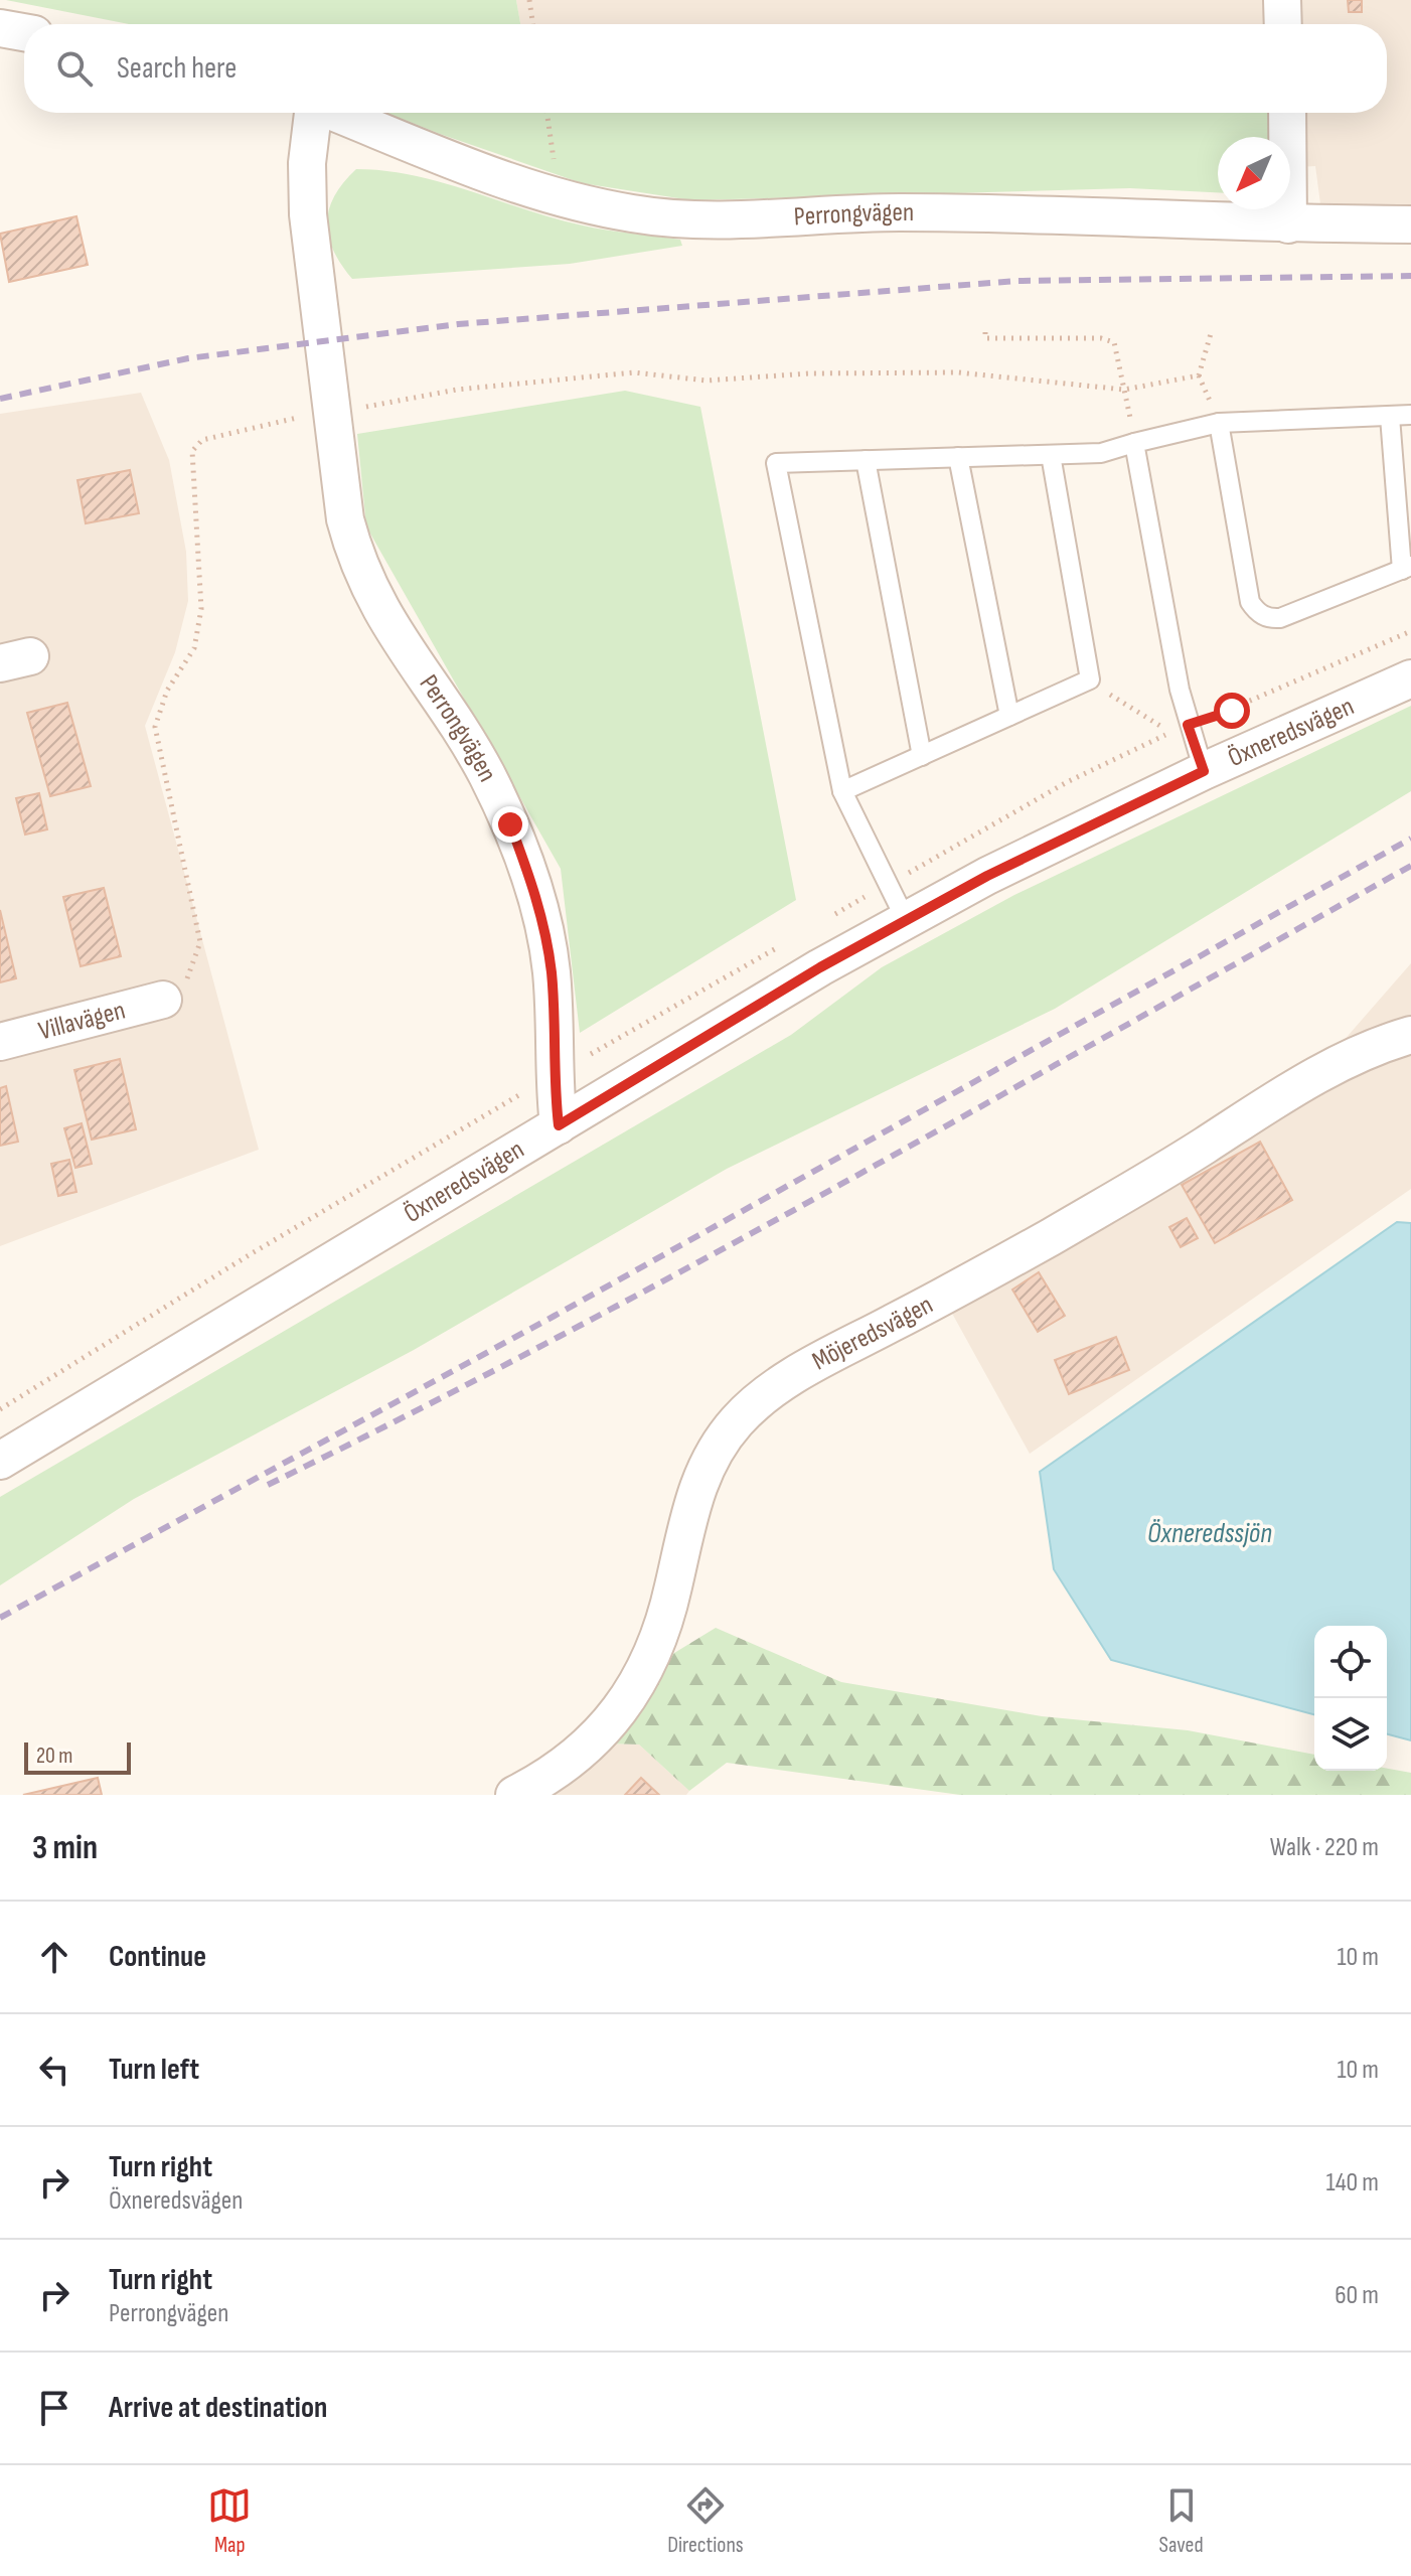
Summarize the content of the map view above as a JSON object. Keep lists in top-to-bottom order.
{
  "streets": {
    "street": [
      "Perrongvägen",
      "Öxneredsvägen",
      "Villavägen",
      "Möjeredsvägen"
    ]
  },
  "crossings": [
    ["Perrongvägen", "Öxneredsvägen"]
  ],
  "water": ["Öxneredssjön"],
  "scale_bar": "20 m",
  "north": "bottom left",
  "page": {
    "search": "Search here",
    "scale": "20 m",
    "heading": ["3 min", "Walk · 220 m"],
    "list": [
      ["Continue", "10 m"],
      ["Turn left", "10 m"],
      ["Turn right", "Öxneredsvägen", "140 m"],
      ["Turn right", "Perrongvägen", "60 m"],
      "Arrive at destination"
    ],
    "nav": ["Map", "Directions", "Saved"]
  }
}
